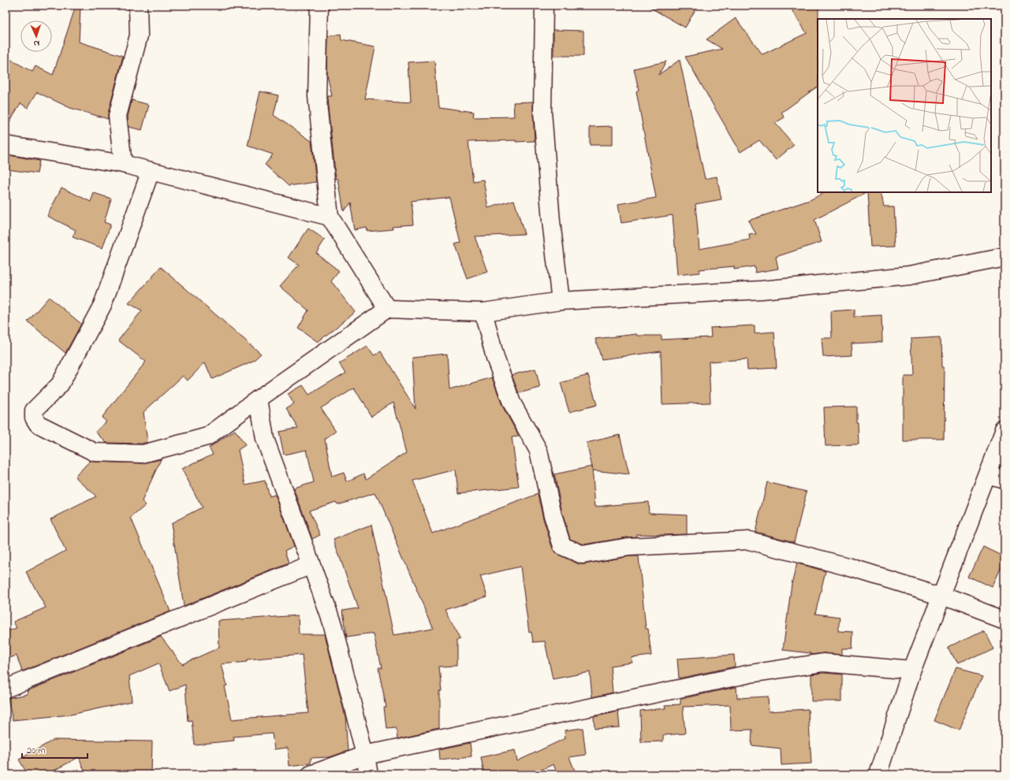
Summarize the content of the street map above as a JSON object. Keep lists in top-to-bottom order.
{
  "scale_bar": "20 m",
  "north": "bottom"
}
